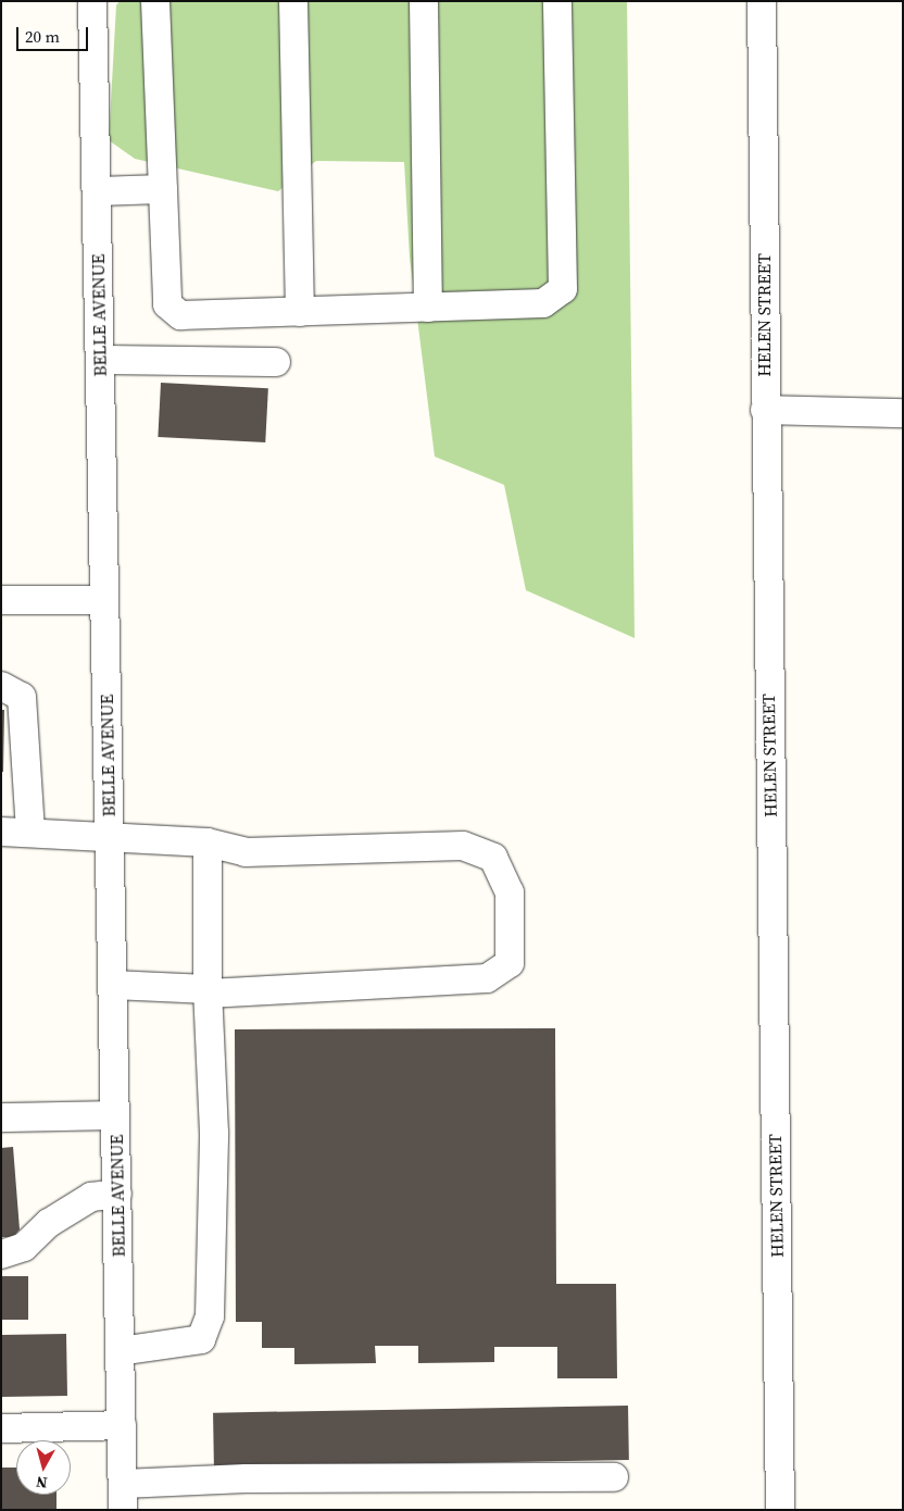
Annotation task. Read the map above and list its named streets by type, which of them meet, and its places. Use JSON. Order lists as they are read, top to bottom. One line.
{"streets":{"street":["BELLE AVENUE","HELEN STREET"]},"scale_bar":"20 m","north":"bottom"}
